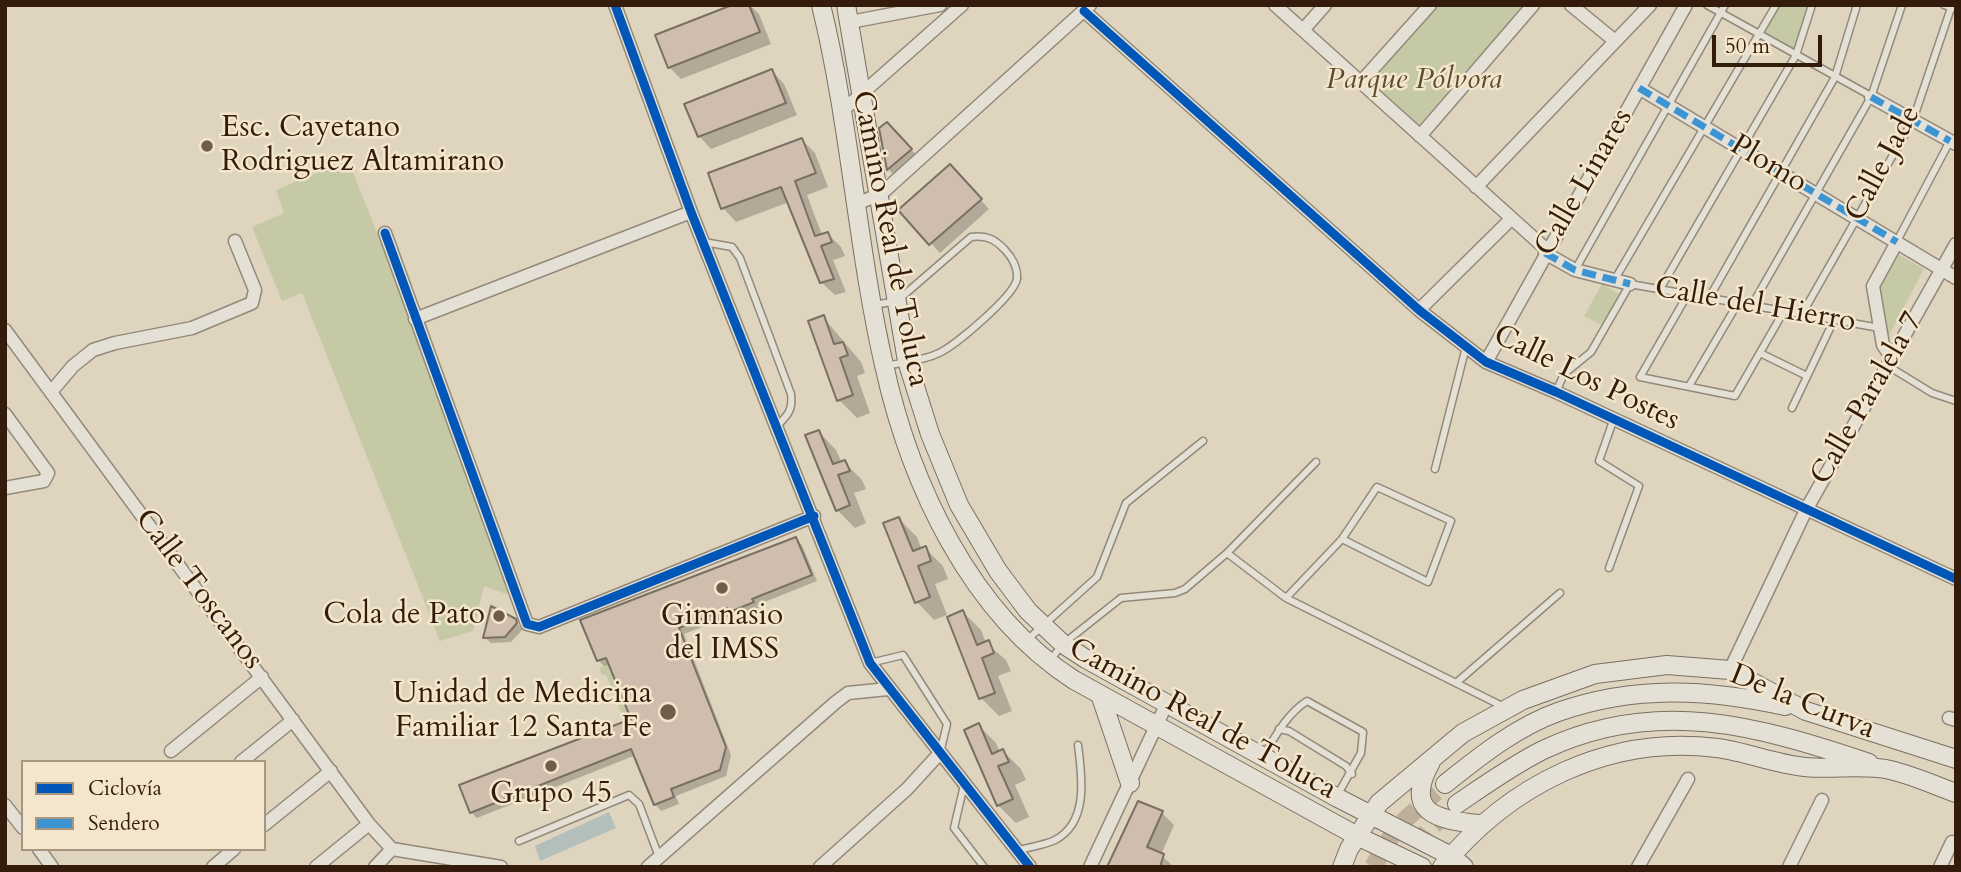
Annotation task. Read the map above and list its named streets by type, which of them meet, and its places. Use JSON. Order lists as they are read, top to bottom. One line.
{"streets":{"main road":["Camino Real de Toluca","De la Curva"],"street":["Plomo","Calle Linares","Calle Los Postes","Calle Paralela 7","Calle Toscanos"],"lane":["Calle Jade","Calle del Hierro"]},"crossings":[["Calle Jade","Plomo"],["Calle Jade","Calle del Hierro"],["Plomo","Calle Linares"],["Plomo","Calle Paralela 7"],["Calle Linares","Calle Los Postes"],["Camino Real de Toluca","De la Curva"],["Calle Los Postes","Calle Paralela 7"],["Calle Paralela 7","De la Curva"]],"parks":["Parque Pólvora"],"places":["Esc. Cayetano Rodriguez Altamirano","Gimnasio del IMSS","Cola de Pato","Unidad de Medicina Familiar 12 Santa Fe","Grupo 45"],"legend":["Ciclovía","Sendero"],"scale_bar":"50 m"}
